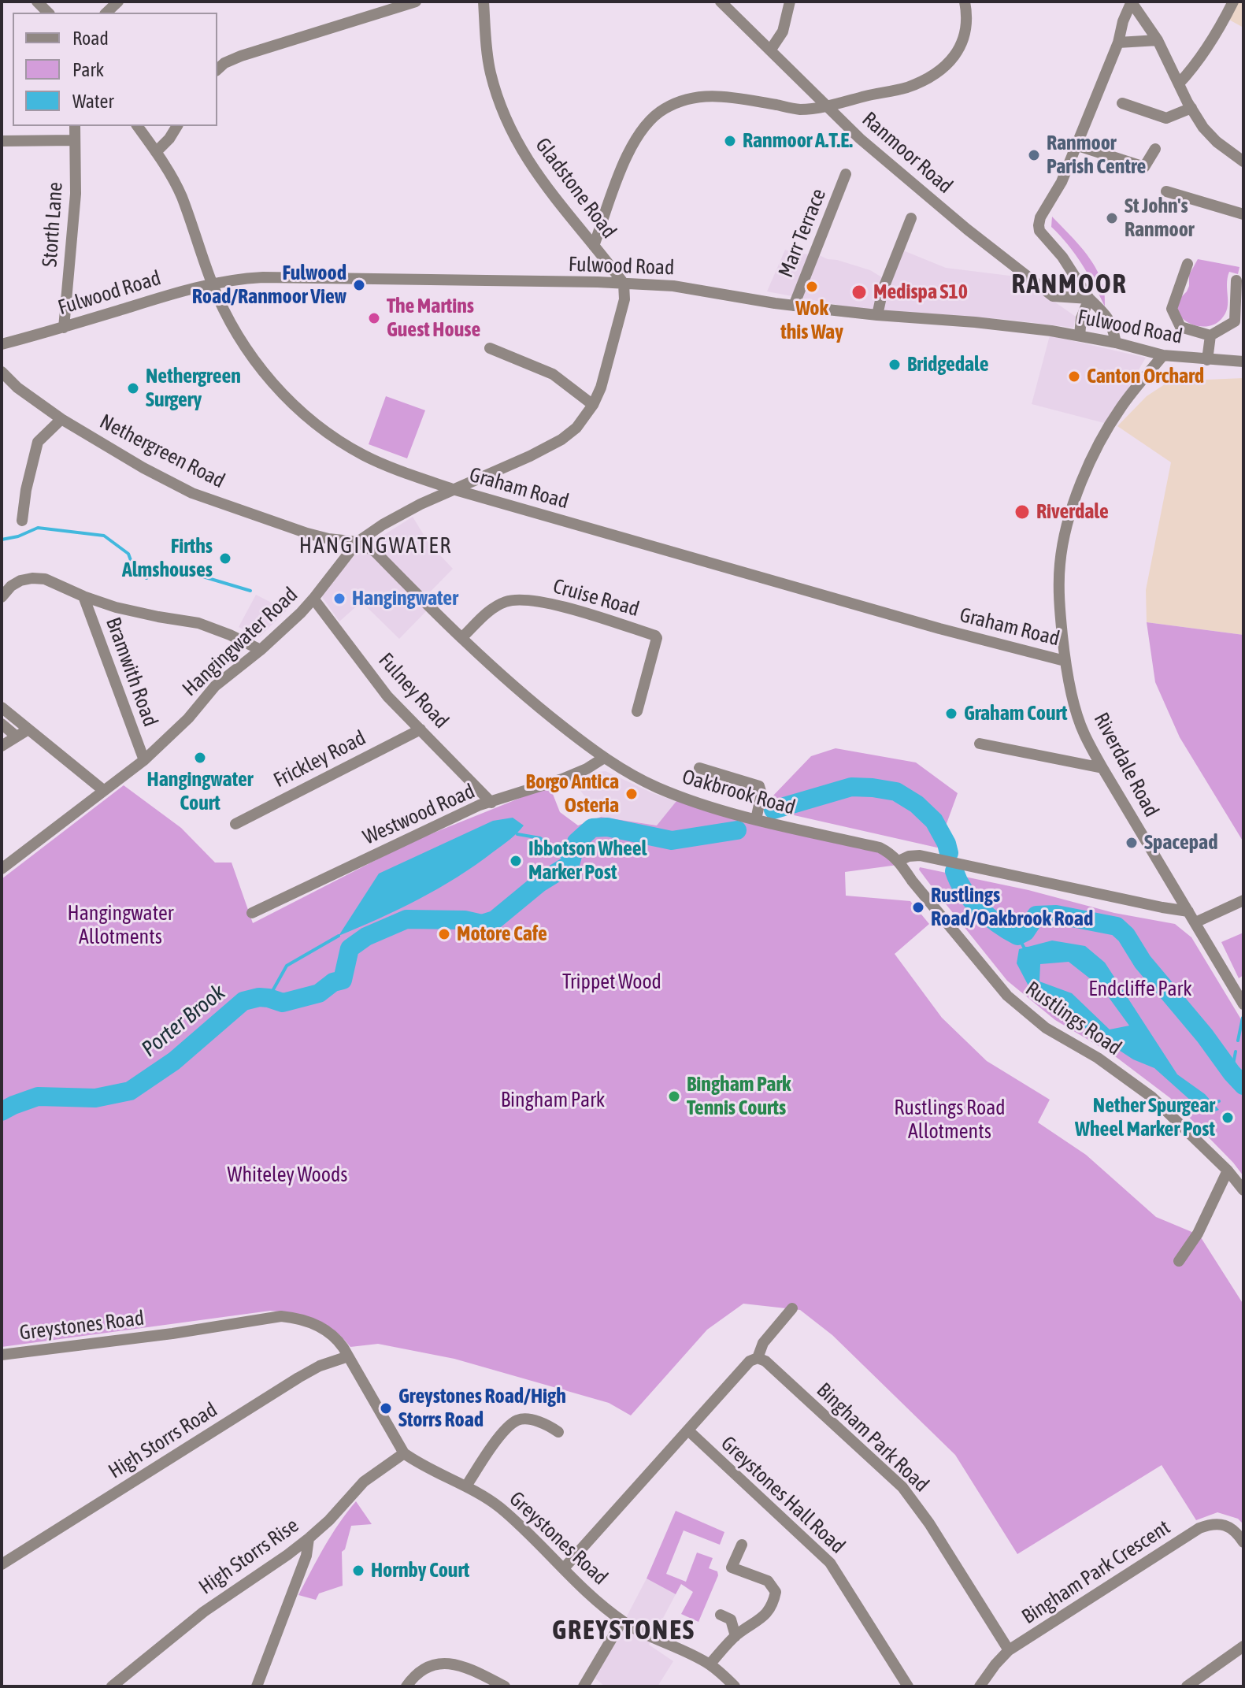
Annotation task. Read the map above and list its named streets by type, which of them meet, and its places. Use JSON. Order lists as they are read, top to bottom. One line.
{"streets":{"street":["Ranmoor Road","Gladstone Road","Storth Lane","Marr Terrace","Fulwood Road","Nethergreen Road","Graham Road","Cruise Road","Hangingwater Road","Bramwith Road","Fulney Road","Frickley Road","Riverdale Road","Oakbrook Road","Westwood Road","Rustlings Road","Greystones Road","Bingham Park Road","High Storrs Road","Greystones Hall Road","High Storrs Rise","Bingham Park Crescent"]},"crossings":[["Gladstone Road","Fulwood Road"],["Gladstone Road","Hangingwater Road"],["Storth Lane","Fulwood Road"],["Marr Terrace","Fulwood Road"],["Fulwood Road","Graham Road"],["Fulwood Road","Hangingwater Road"],["Fulwood Road","Riverdale Road"],["Nethergreen Road","Hangingwater Road"],["Nethergreen Road","Oakbrook Road"],["Graham Road","Hangingwater Road"],["Graham Road","Riverdale Road"],["Cruise Road","Oakbrook Road"],["Hangingwater Road","Bramwith Road"],["Hangingwater Road","Fulney Road"],["Hangingwater Road","Oakbrook Road"],["Fulney Road","Frickley Road"],["Fulney Road","Westwood Road"],["Oakbrook Road","Westwood Road"],["Oakbrook Road","Rustlings Road"],["Greystones Road","High Storrs Road"],["Greystones Road","High Storrs Rise"],["Bingham Park Road","Bingham Park Crescent"]],"districts":["RANMOOR","HANGINGWATER","GREYSTONES"],"water":["Porter Brook"],"parks":["Hangingwater Allotments","Trippet Wood","Endcliffe Park","Bingham Park","Rustlings Road Allotments","Whiteley Woods"],"places":["Ranmoor A.T.E.","Ranmoor Parish Centre","St John's Ranmoor","Fulwood Road/Ranmoor View","Wok this Way","Medispa S10","The Martins Guest House","Bridgedale","Canton Orchard","Nethergreen Surgery","Riverdale","Firths Almshouses","Hangingwater","Graham Court","Hangingwater Court","Borgo Antica Osteria","Spacepad","Ibbotson Wheel Marker Post","Rustlings Road/Oakbrook Road","Motore Cafe","Bingham Park Tennis Courts","Nether Spurgear Wheel Marker Post","Greystones Road/High Storrs Road","Hornby Court"],"legend":["Road","Park","Water"]}
